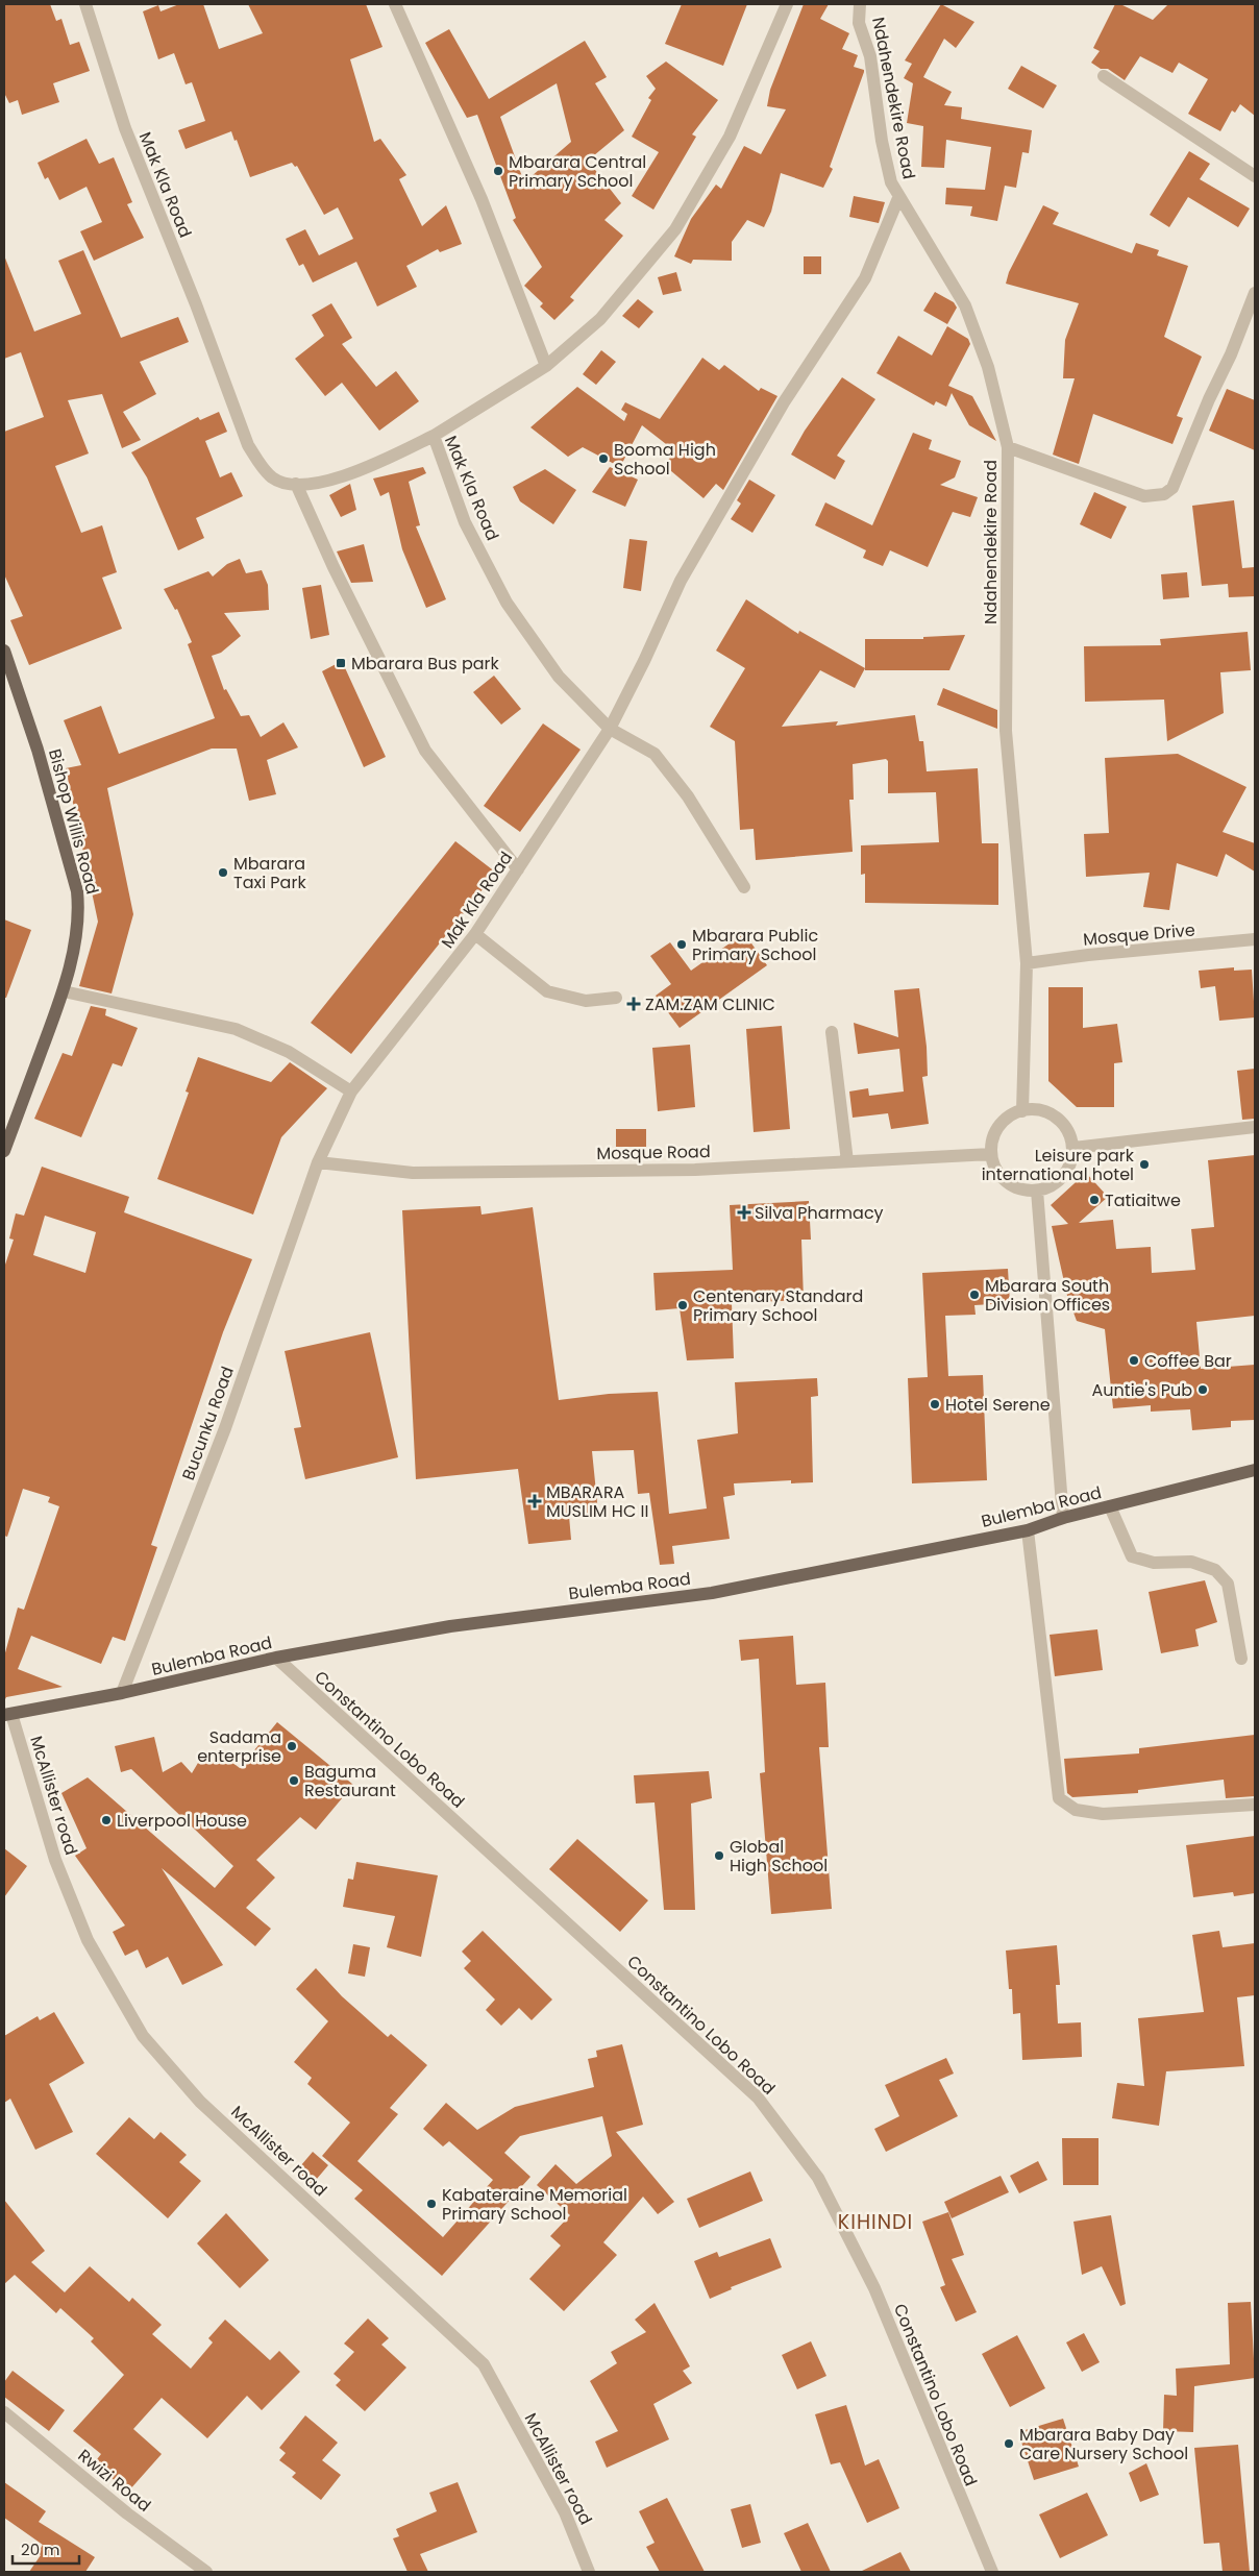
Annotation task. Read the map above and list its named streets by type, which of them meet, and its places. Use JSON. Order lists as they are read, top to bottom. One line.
{"streets":{"main road":["Bishop Willis Road","Bulemba Road"],"street":["Ndahendekire Road","Mak Kla Road","Mosque Drive","Mosque Road","Bucunku Road","Constantino Lobo Road","McAllister road","Rwizi Road"]},"crossings":[["Ndahendekire Road","Mosque Drive"],["Ndahendekire Road","Mosque Road"],["Mak Kla Road","Mosque Road"],["Mak Kla Road","Bucunku Road"],["Mosque Road","Bucunku Road"],["Bucunku Road","Bulemba Road"],["Bulemba Road","Constantino Lobo Road"],["Bulemba Road","McAllister road"]],"districts":["KIHINDI"],"places":{"other":["Mbarara Central Primary School","Booma High School","Mbarara Taxi Park","Mbarara Public Primary School","Leisure park international hotel","Tatiaitwe","Mbarara South Division Offices","Centenary Standard Primary School","Coffee Bar","Auntie's Pub","Hotel Serene","Sadama enterprise","Baguma Restaurant","Liverpool House","Global High School","Kabateraine Memorial Primary School","Mbarara Baby Day Care Nursery School"],"transit":["Mbarara Bus park"],"health":["ZAM.ZAM CLINIC","Silva Pharmacy","MBARARA MUSLIM HC II"]},"scale_bar":"20 m"}
